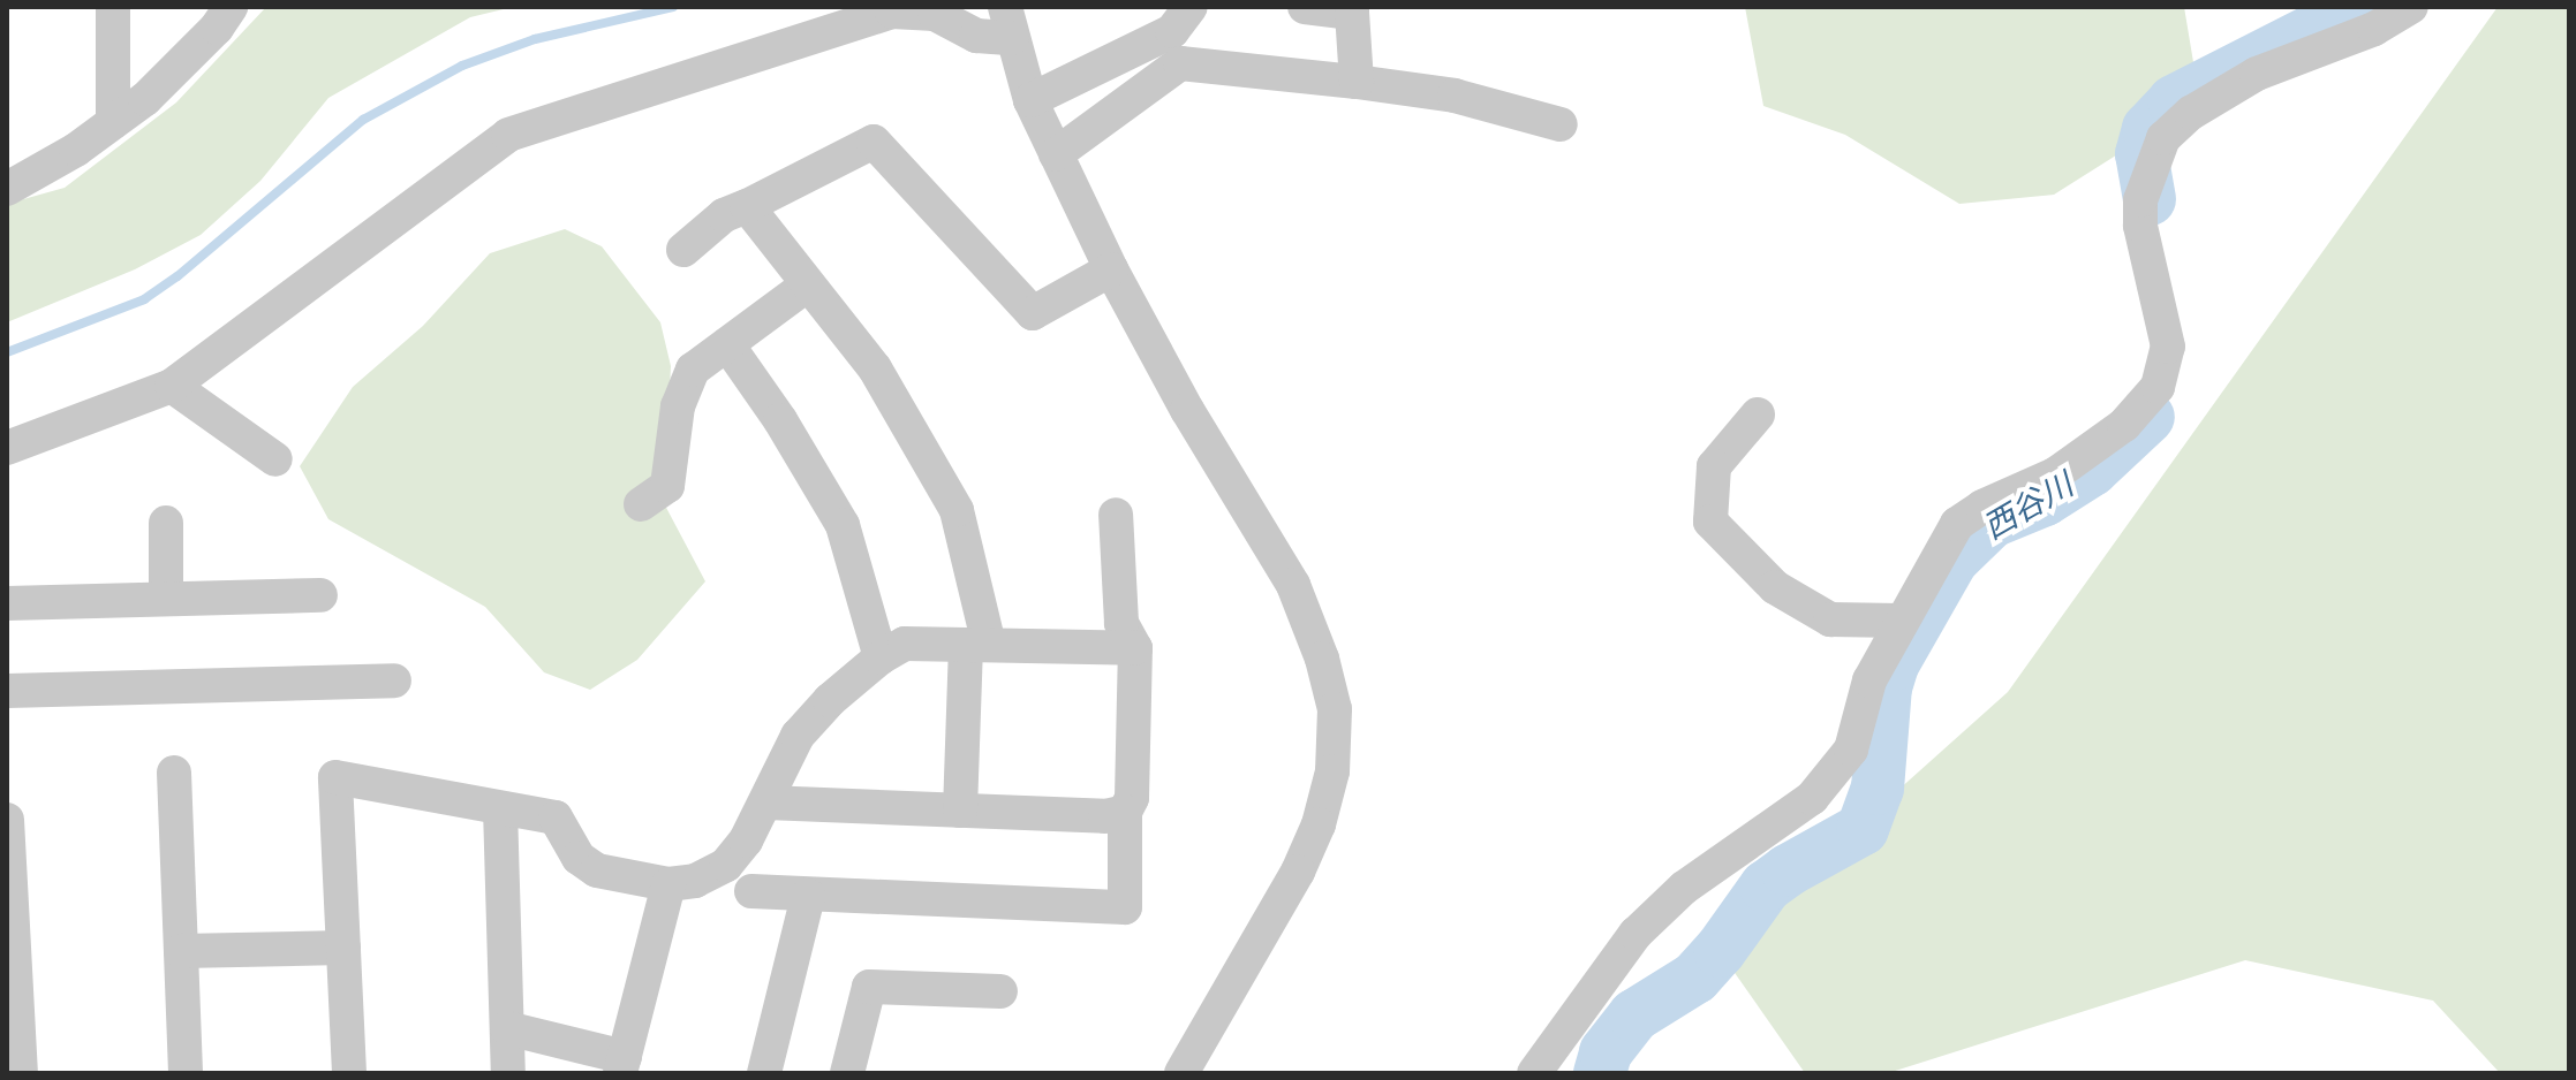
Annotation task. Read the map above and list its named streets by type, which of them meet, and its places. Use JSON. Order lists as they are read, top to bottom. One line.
{"water":["西谷川"]}
